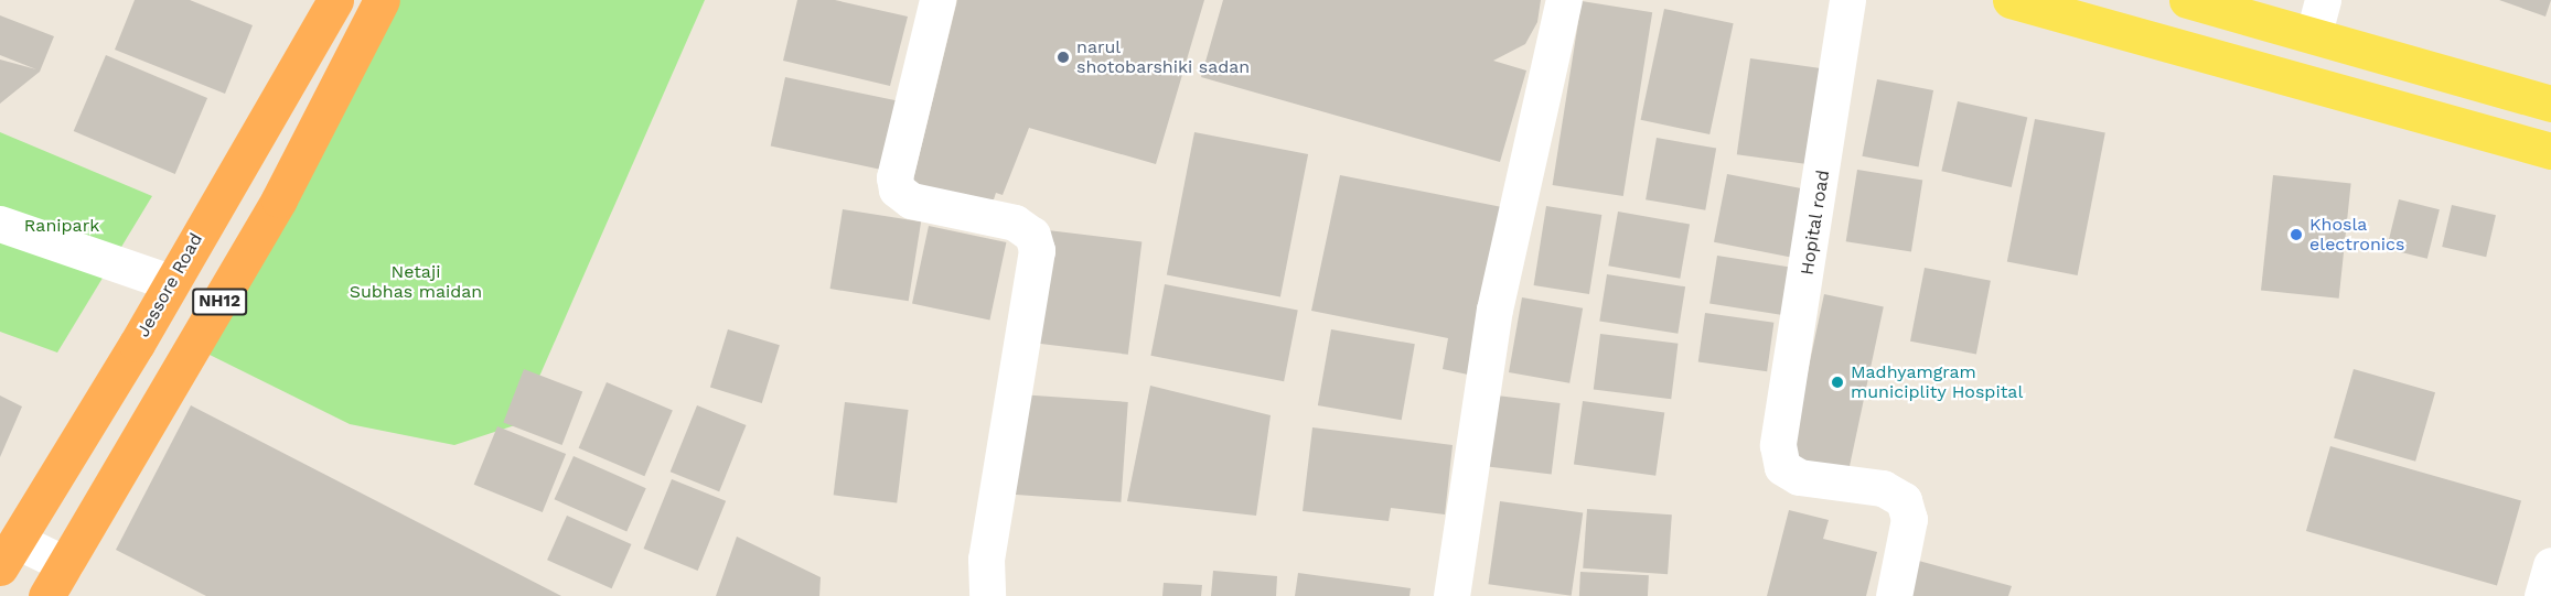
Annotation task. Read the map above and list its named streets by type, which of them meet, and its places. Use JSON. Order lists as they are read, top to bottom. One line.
{"streets":{"highway":["Jessore Road","NH12"],"street":["Hopital road"]},"parks":["Ranipark","Netaji Subhas maidan"],"places":["narul shotobarshiki sadan","Khosla electronics","Madhyamgram municiplity Hospital"]}
